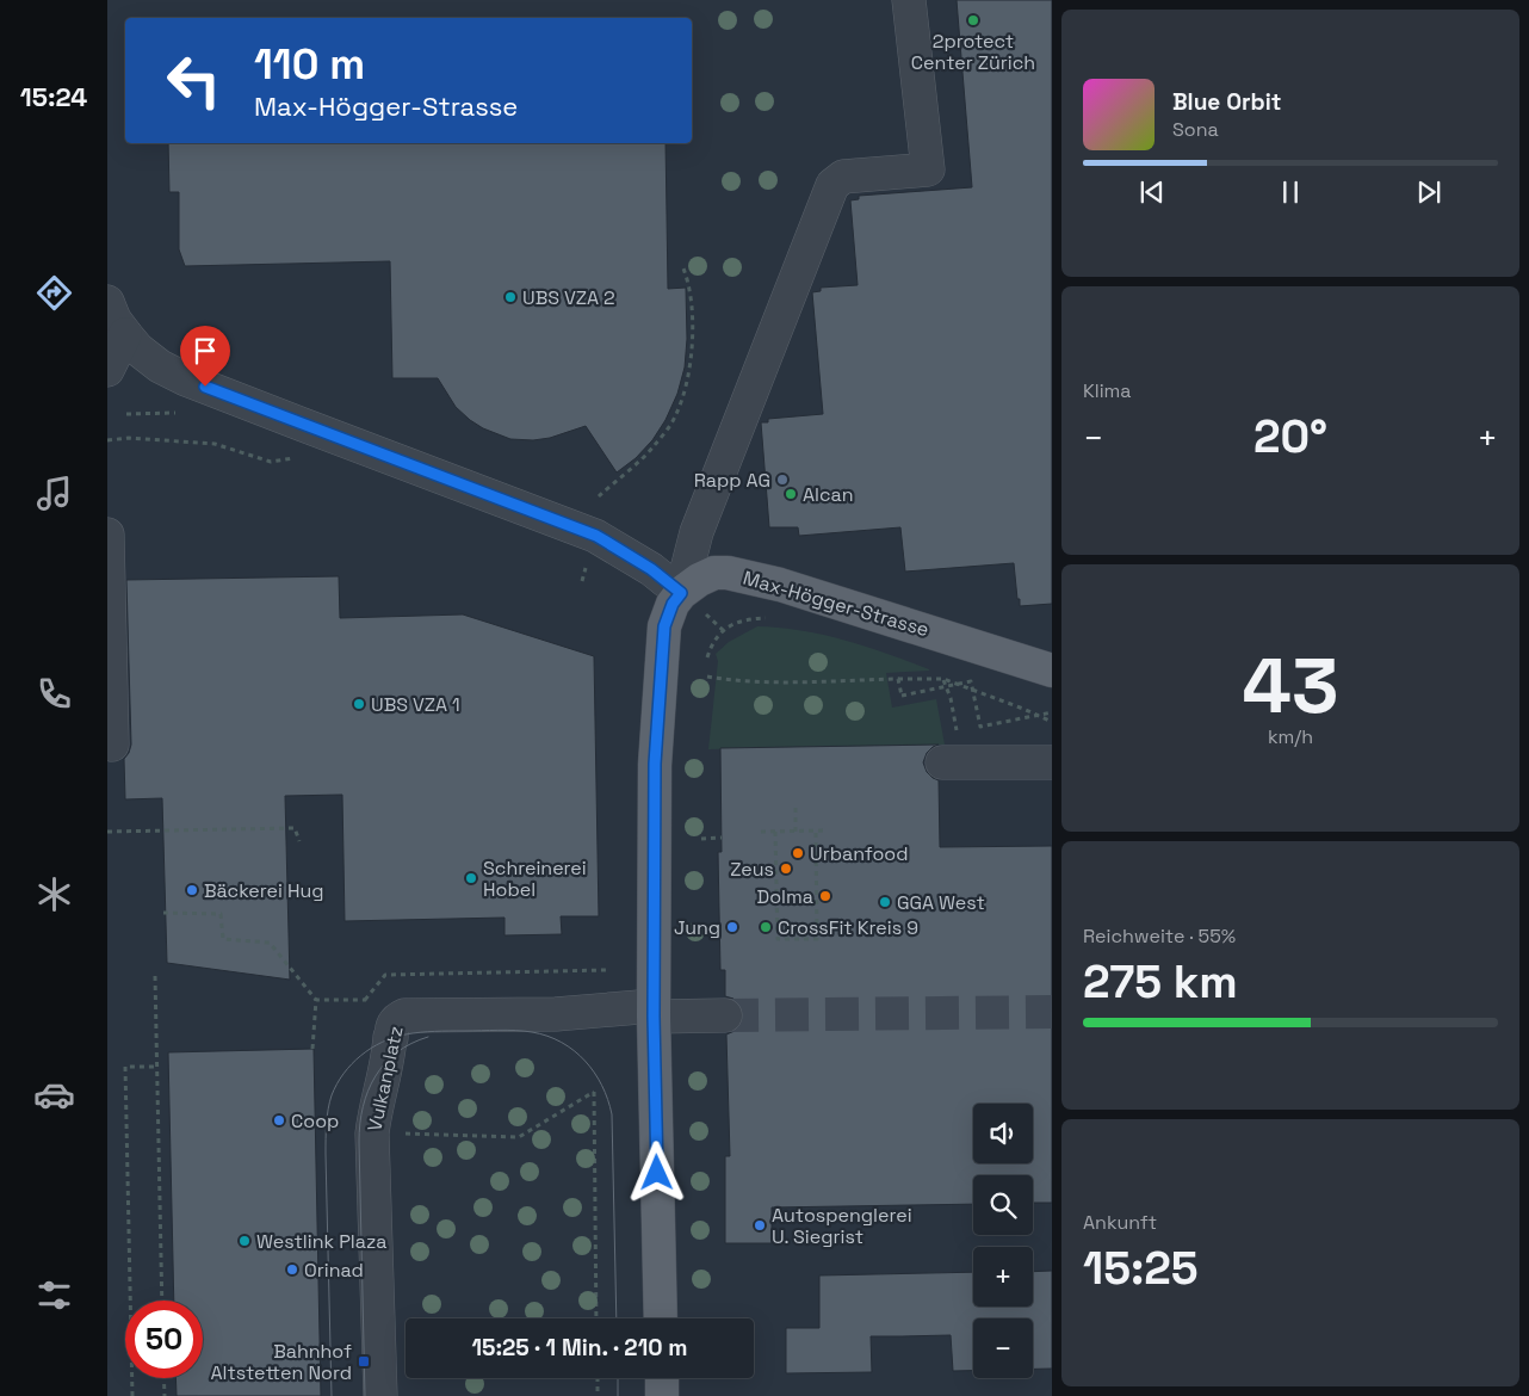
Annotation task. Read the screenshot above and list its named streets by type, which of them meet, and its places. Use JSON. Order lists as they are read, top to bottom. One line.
{"streets":{"main road":["Max-Högger-Strasse"],"street":["Vulkanplatz"]},"places":{"other":["2protect Center Zürich","UBS VZA 2","Rapp AG","Alcan","UBS VZA 1","Urbanfood","Zeus","Schreinerei Hobel","Bäckerei Hug","Dolma","GGA West","Jung","CrossFit Kreis 9","Coop","Autospenglerei U. Siegrist","Westlink Plaza","Orinad"],"transit":["Bahnhof Altstetten Nord"]},"page":{"tabs":"15:24","turn":["110 m","Max-Högger-Strasse"],"song":["Blue Orbit","Sona"],"tile":["Klima",["43","km/h"],["Reichweite · 55%","275 km"],["Ankunft","15:25"]],"heat":["−","20°","+"],"map_buttons":["+","−"],"limit":"50","trip":"15:25 · 1 Min. · 210 m"}}
